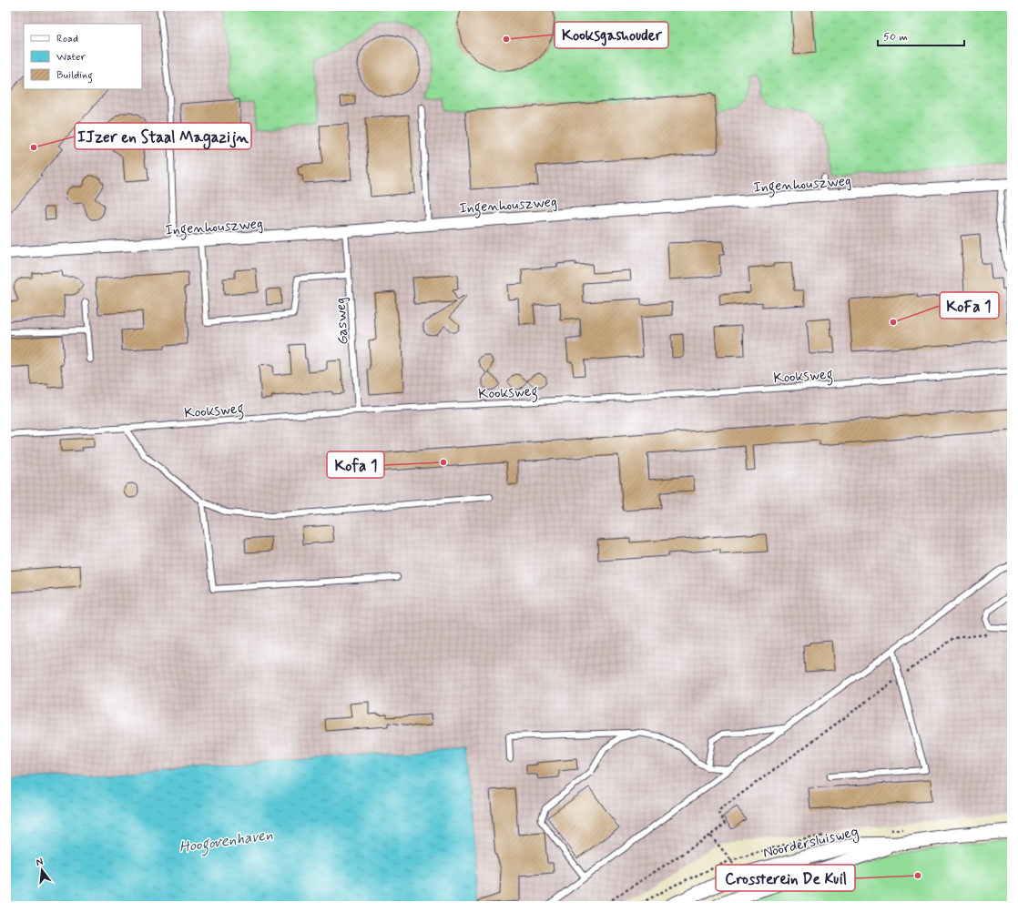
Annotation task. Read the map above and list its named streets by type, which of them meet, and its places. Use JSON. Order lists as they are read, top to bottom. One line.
{"streets":{"street":["Ingenhouszweg","Noordersluisweg"],"lane":["Gasweg","Kooksweg"]},"crossings":[["Ingenhouszweg","Gasweg"],["Gasweg","Kooksweg"]],"water":["Hoogovenhaven"],"places":["Kooksgashouder","IJzer en Staal Magazijn","KoFa 1","Kofa 1","Crossterein De Kuil"],"legend":["Road","Water","Building"],"scale_bar":"50 m","north":"top"}
